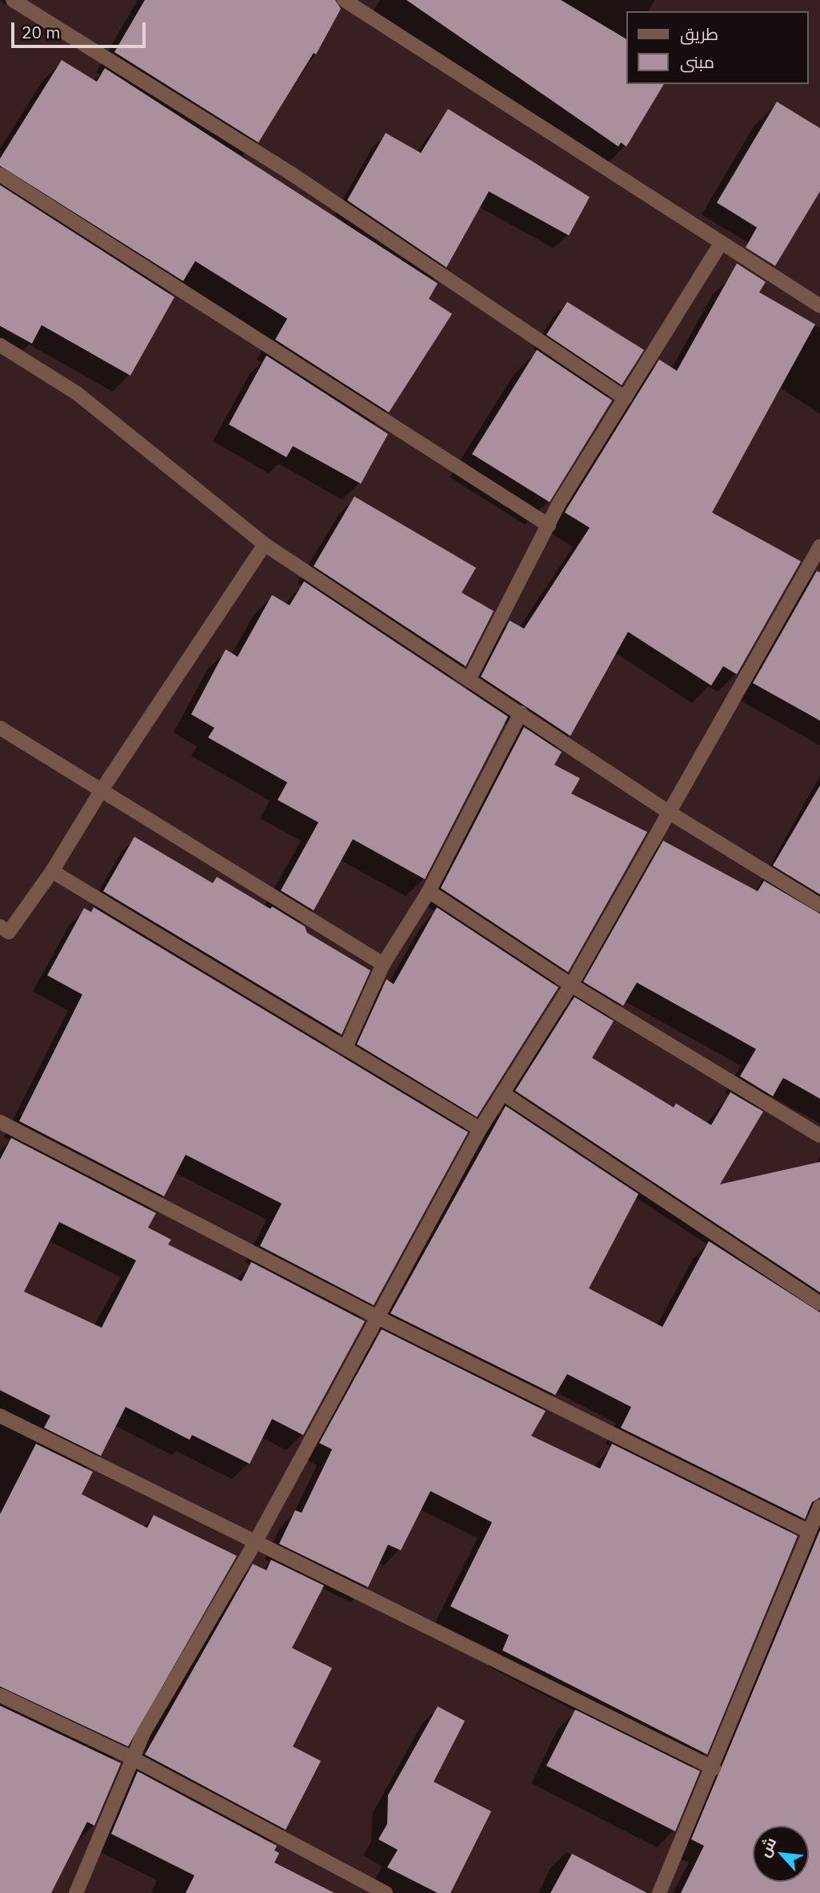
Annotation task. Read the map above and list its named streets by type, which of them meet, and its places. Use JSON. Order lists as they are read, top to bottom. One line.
{"legend":["طريق","مبنى"],"scale_bar":"20 m","north":"top left"}
